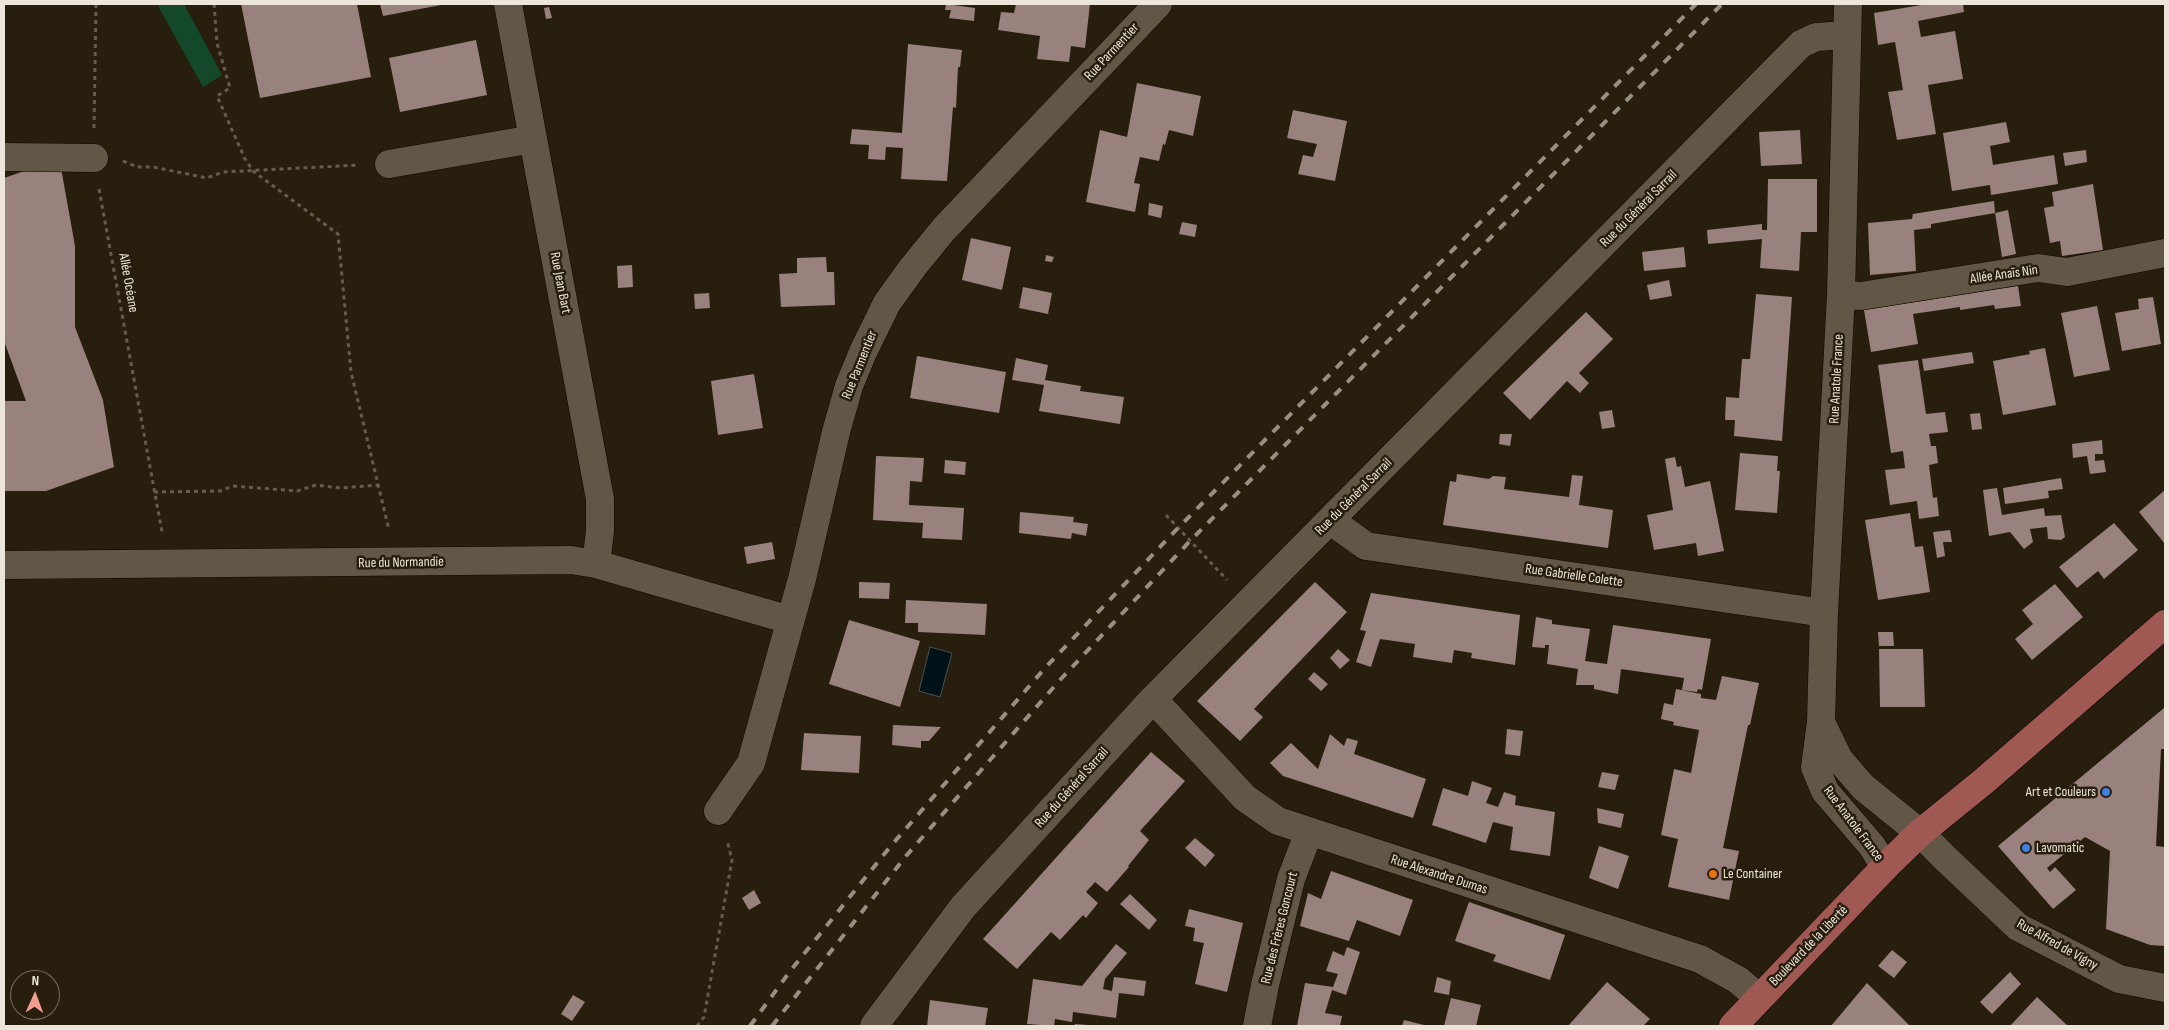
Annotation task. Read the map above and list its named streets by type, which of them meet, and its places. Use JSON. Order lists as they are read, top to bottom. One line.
{"streets":{"main road":["Boulevard de la Liberté"],"street":["Rue Parmentier","Rue du Général Sarrail","Allée Anaïs Nin","Rue Jean Bart","Rue Anatole France","Rue du Normandie","Rue Gabrielle Colette","Rue Alexandre Dumas","Rue des Frères Goncourt","Rue Alfred de Vigny"],"path":["Allée Océane"]},"crossings":[["Rue Parmentier","Rue du Normandie"],["Rue du Général Sarrail","Rue Anatole France"],["Rue du Général Sarrail","Rue Gabrielle Colette"],["Rue du Général Sarrail","Rue Alexandre Dumas"],["Allée Anaïs Nin","Rue Anatole France"],["Allée Océane","Rue du Normandie"],["Rue Jean Bart","Rue du Normandie"],["Rue Anatole France","Rue Gabrielle Colette"],["Rue Anatole France","Rue Alfred de Vigny"],["Rue Anatole France","Boulevard de la Liberté"],["Rue Alexandre Dumas","Rue des Frères Goncourt"],["Rue Alexandre Dumas","Boulevard de la Liberté"],["Rue Alfred de Vigny","Boulevard de la Liberté"]],"places":["Art et Couleurs","Lavomatic","Le Container"],"north":"top"}
